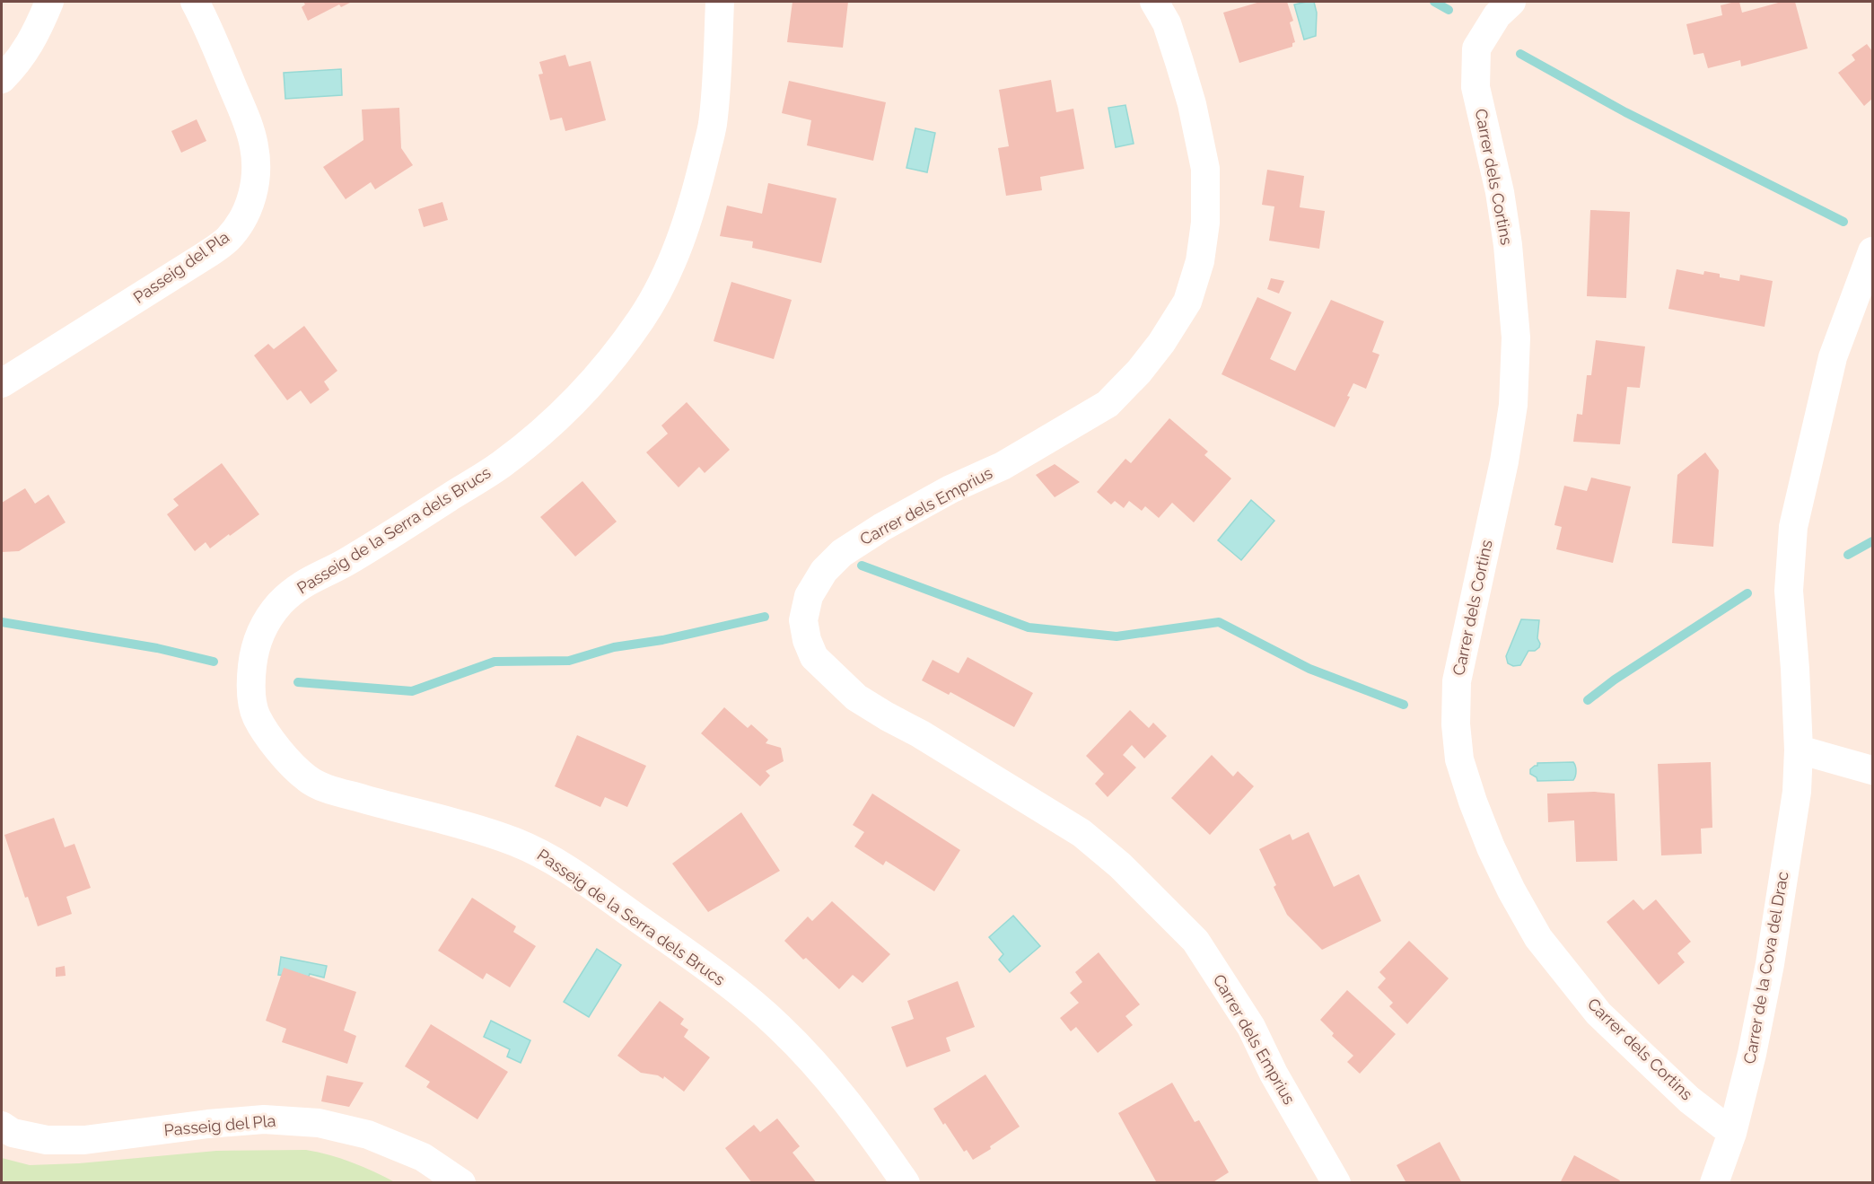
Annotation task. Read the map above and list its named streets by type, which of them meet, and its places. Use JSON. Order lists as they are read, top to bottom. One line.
{"streets":{"street":["Carrer dels Cortins","Passeig del Pla","Carrer dels Emprius","Passeig de la Serra dels Brucs","Carrer de la Cova del Drac"]},"crossings":[["Carrer dels Cortins","Carrer de la Cova del Drac"]]}
